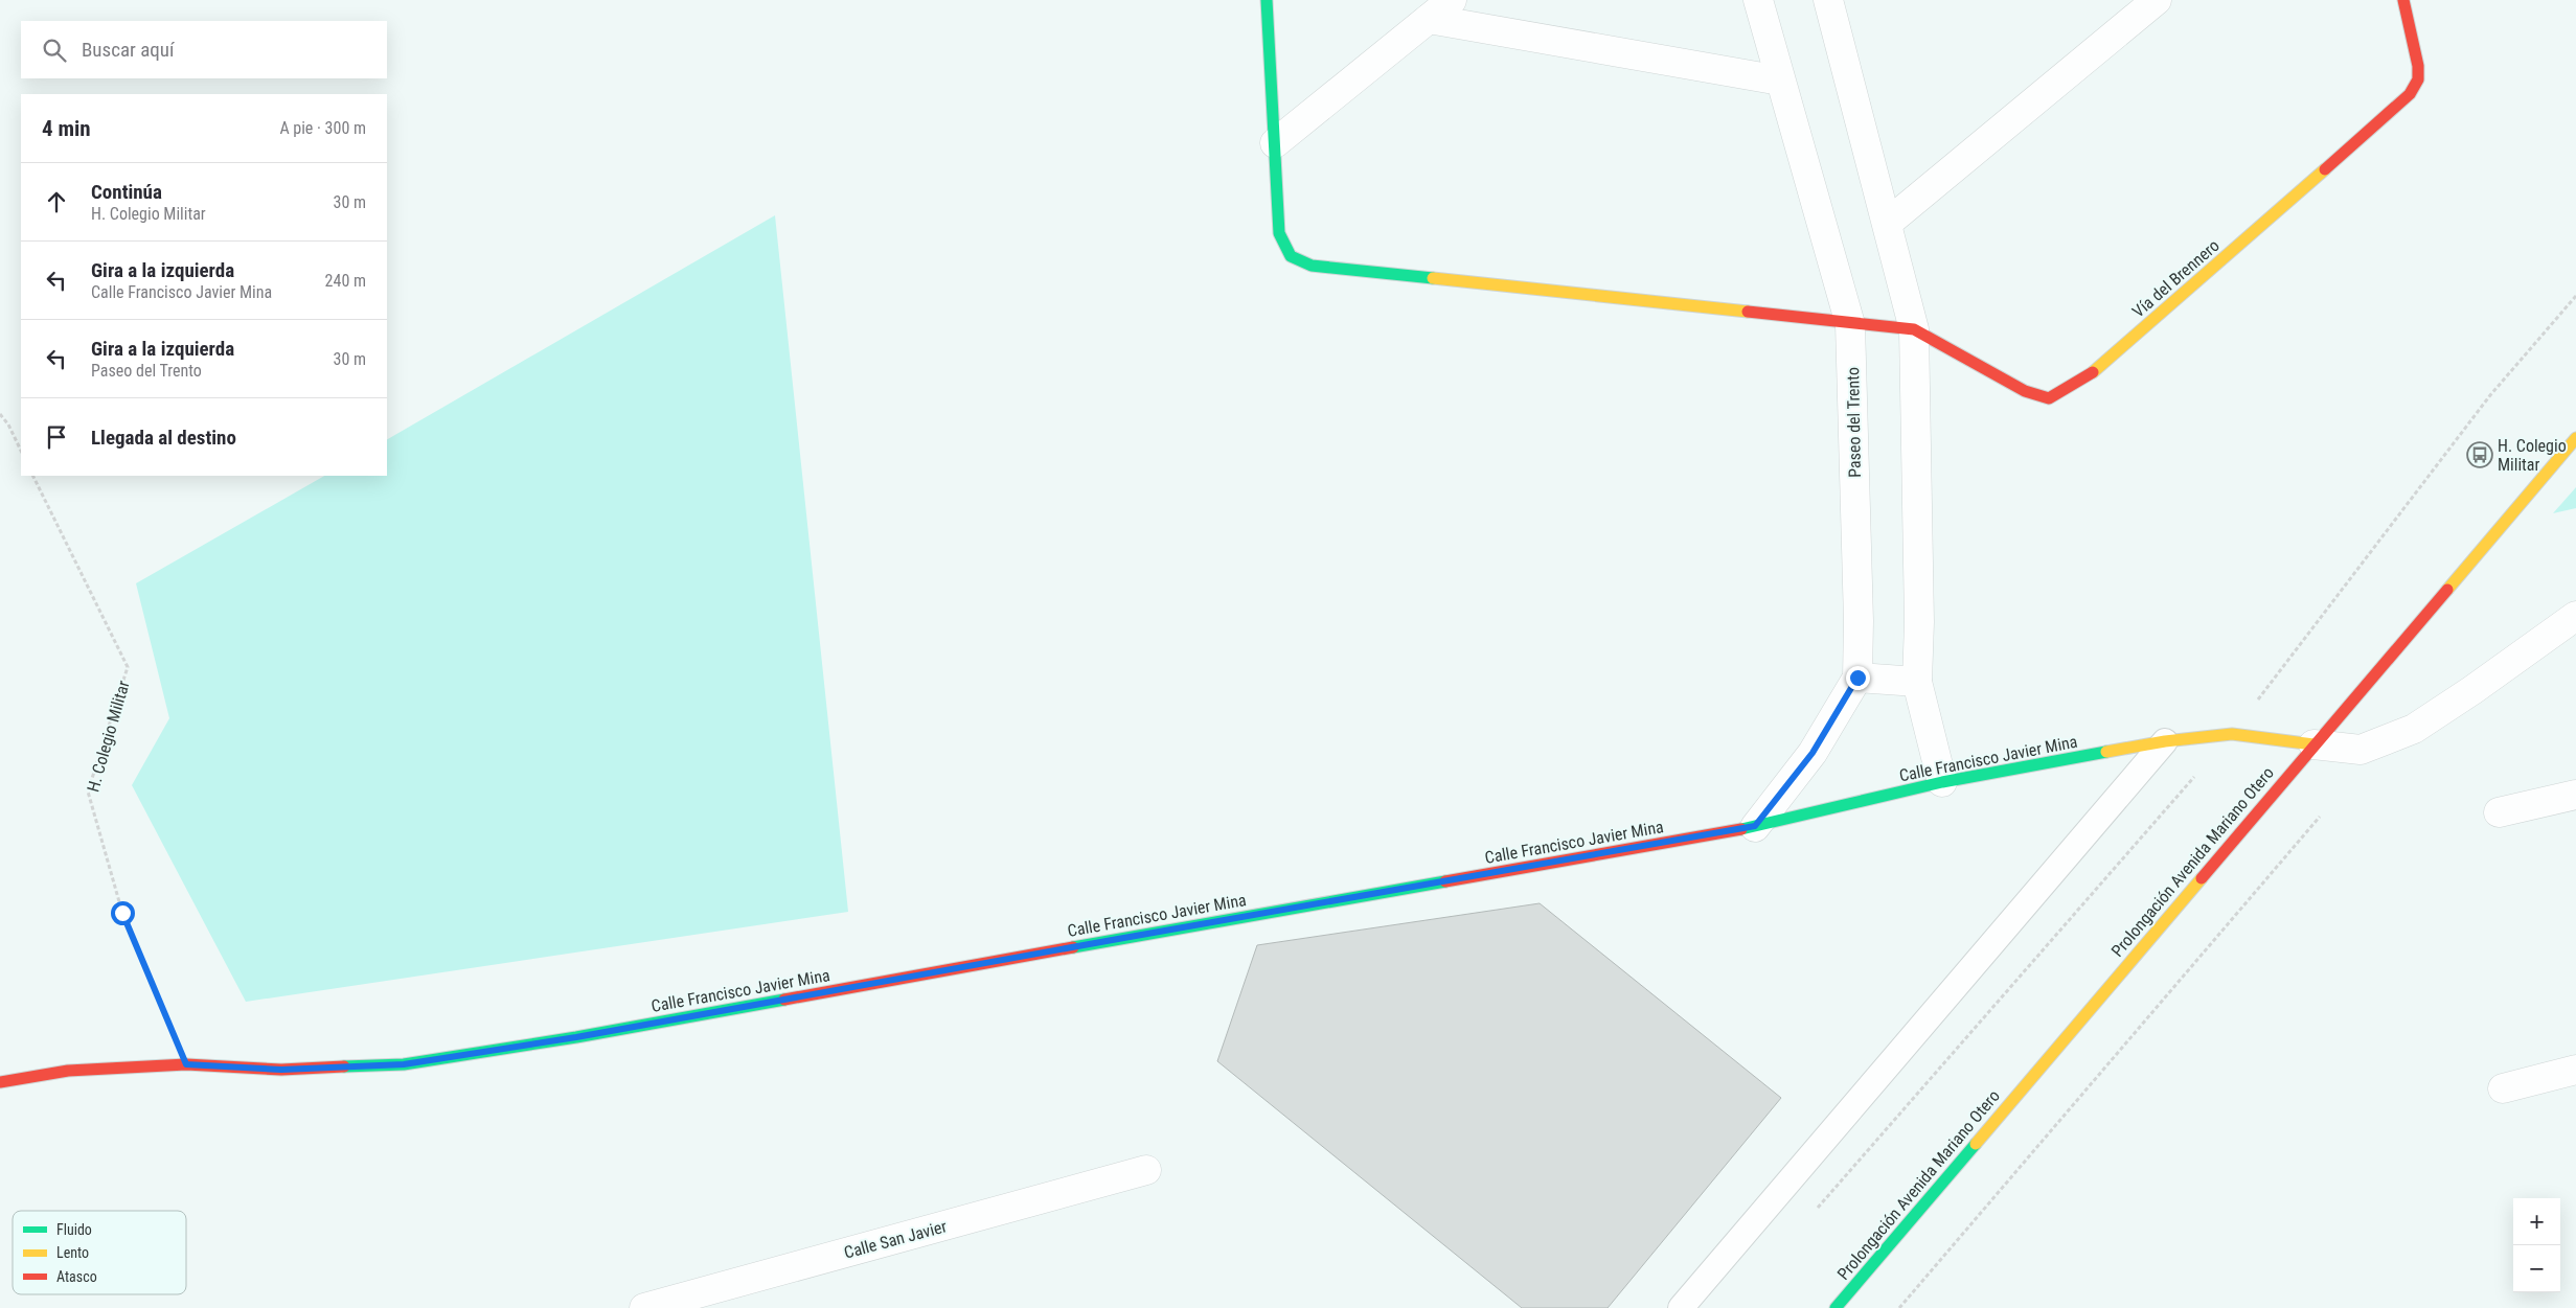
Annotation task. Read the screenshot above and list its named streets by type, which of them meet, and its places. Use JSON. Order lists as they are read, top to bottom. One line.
{"streets":{"street":["Vía del Brennero","Paseo del Trento","Calle Francisco Javier Mina","Prolongación Avenida Mariano Otero","Calle San Javier"],"path":["H. Colegio Militar"]},"crossings":[["Paseo del Trento","Calle Francisco Javier Mina"],["H. Colegio Militar","Calle Francisco Javier Mina"],["Calle Francisco Javier Mina","Prolongación Avenida Mariano Otero"]],"places":{"bus stop":["H. Colegio Militar"]},"legend":["Fluido","Lento","Atasco"],"page":{"search":"Buscar aquí","heading":["4 min","A pie · 300 m"],"list":[["Continúa","H. Colegio Militar","30 m"],["Gira a la izquierda","Calle Francisco Javier Mina","240 m"],["Gira a la izquierda","Paseo del Trento","30 m"],"Llegada al destino"],"map_buttons":["+","−"]}}
